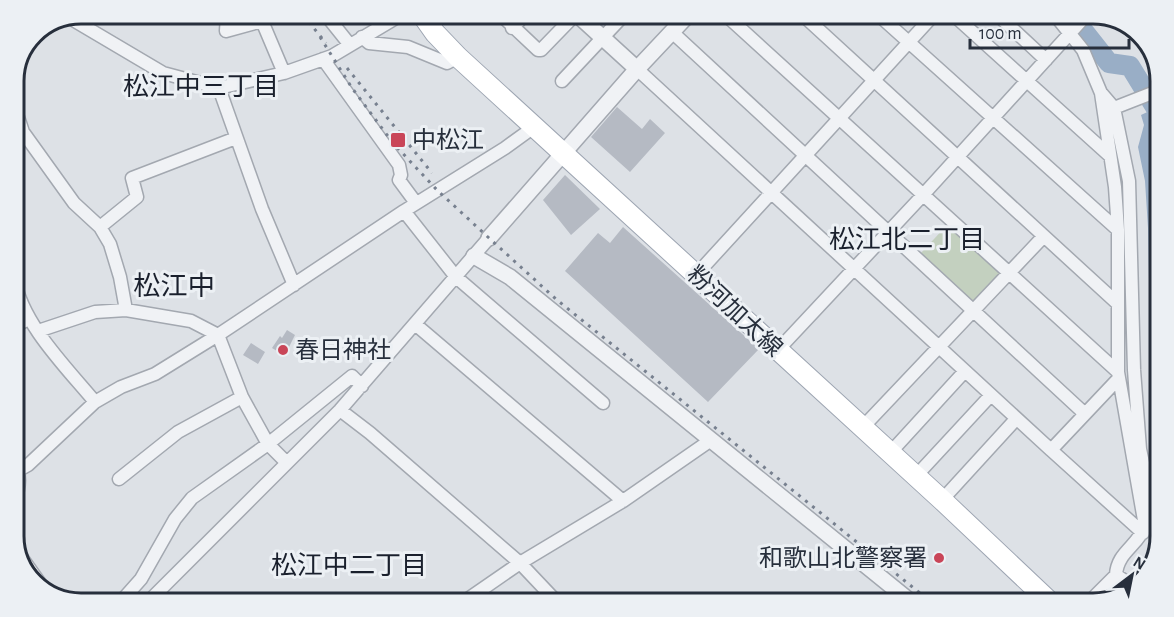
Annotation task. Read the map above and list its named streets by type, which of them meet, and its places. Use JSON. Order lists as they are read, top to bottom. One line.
{"streets":{"main road":["粉河加太線"]},"districts":["松江中三丁目","松江北二丁目","松江中","松江中二丁目"],"places":{"transit":["中松江"],"other":["春日神社","和歌山北警察署"]},"scale_bar":"100 m","north":"top right"}
